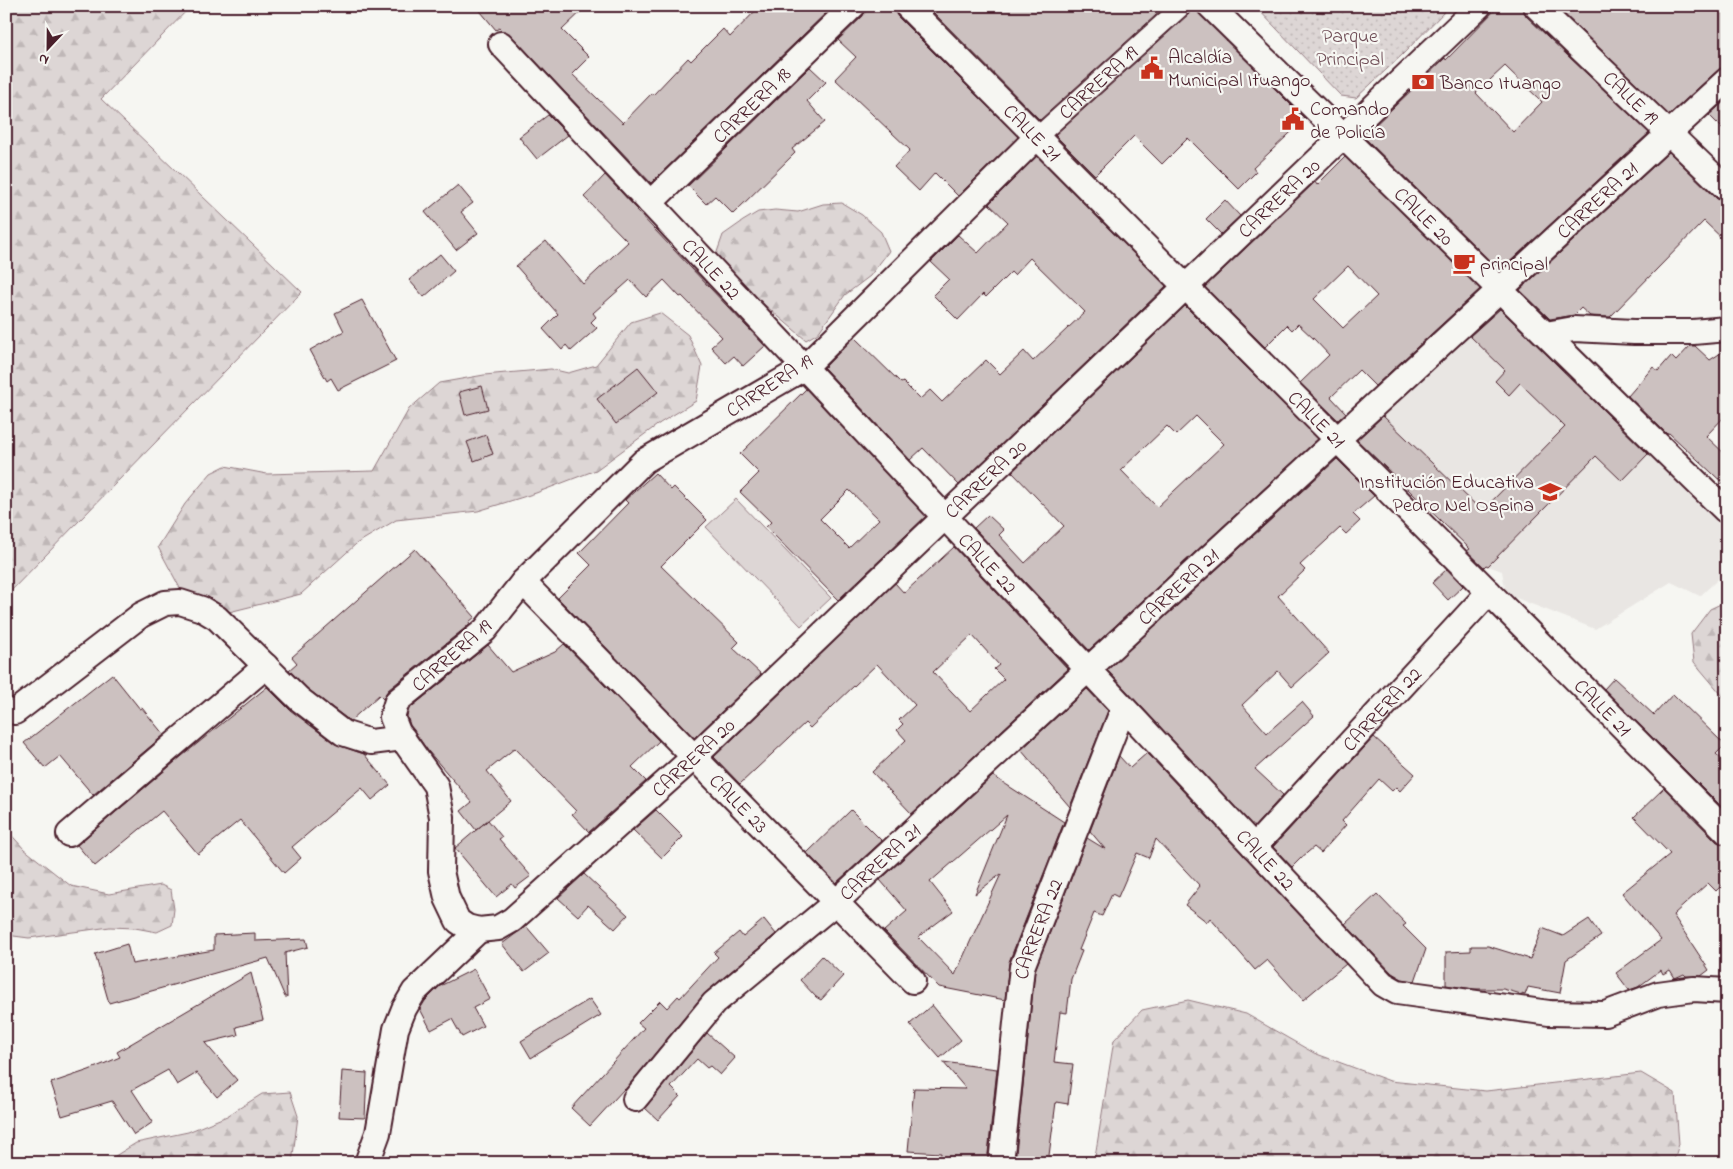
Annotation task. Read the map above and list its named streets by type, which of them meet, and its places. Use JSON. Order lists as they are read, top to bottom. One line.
{"streets":{"street":["CARRERA 19","CALLE 19","CARRERA 18","CALLE 21","CARRERA 20","CARRERA 21","CALLE 20","CALLE 22","CARRERA 22","CALLE 23"]},"crossings":[["CARRERA 19","CALLE 21"],["CARRERA 19","CARRERA 20"],["CARRERA 19","CALLE 22"],["CARRERA 19","CALLE 23"],["CALLE 19","CARRERA 21"],["CARRERA 18","CALLE 22"],["CALLE 21","CARRERA 20"],["CALLE 21","CARRERA 21"],["CALLE 21","CARRERA 22"],["CARRERA 20","CALLE 20"],["CARRERA 20","CALLE 22"],["CARRERA 20","CALLE 23"],["CARRERA 21","CALLE 20"],["CARRERA 21","CALLE 22"],["CARRERA 21","CALLE 23"],["CALLE 22","CARRERA 22"]],"parks":["Parque Principal"],"places":{"public building":["Alcaldía Municipal Ituango","Comando de Policía"],"bank":["Banco Ituango"],"cafe":["principal"],"school or university":["Institución Educativa Pedro Nel Ospina"]},"north":"bottom"}
